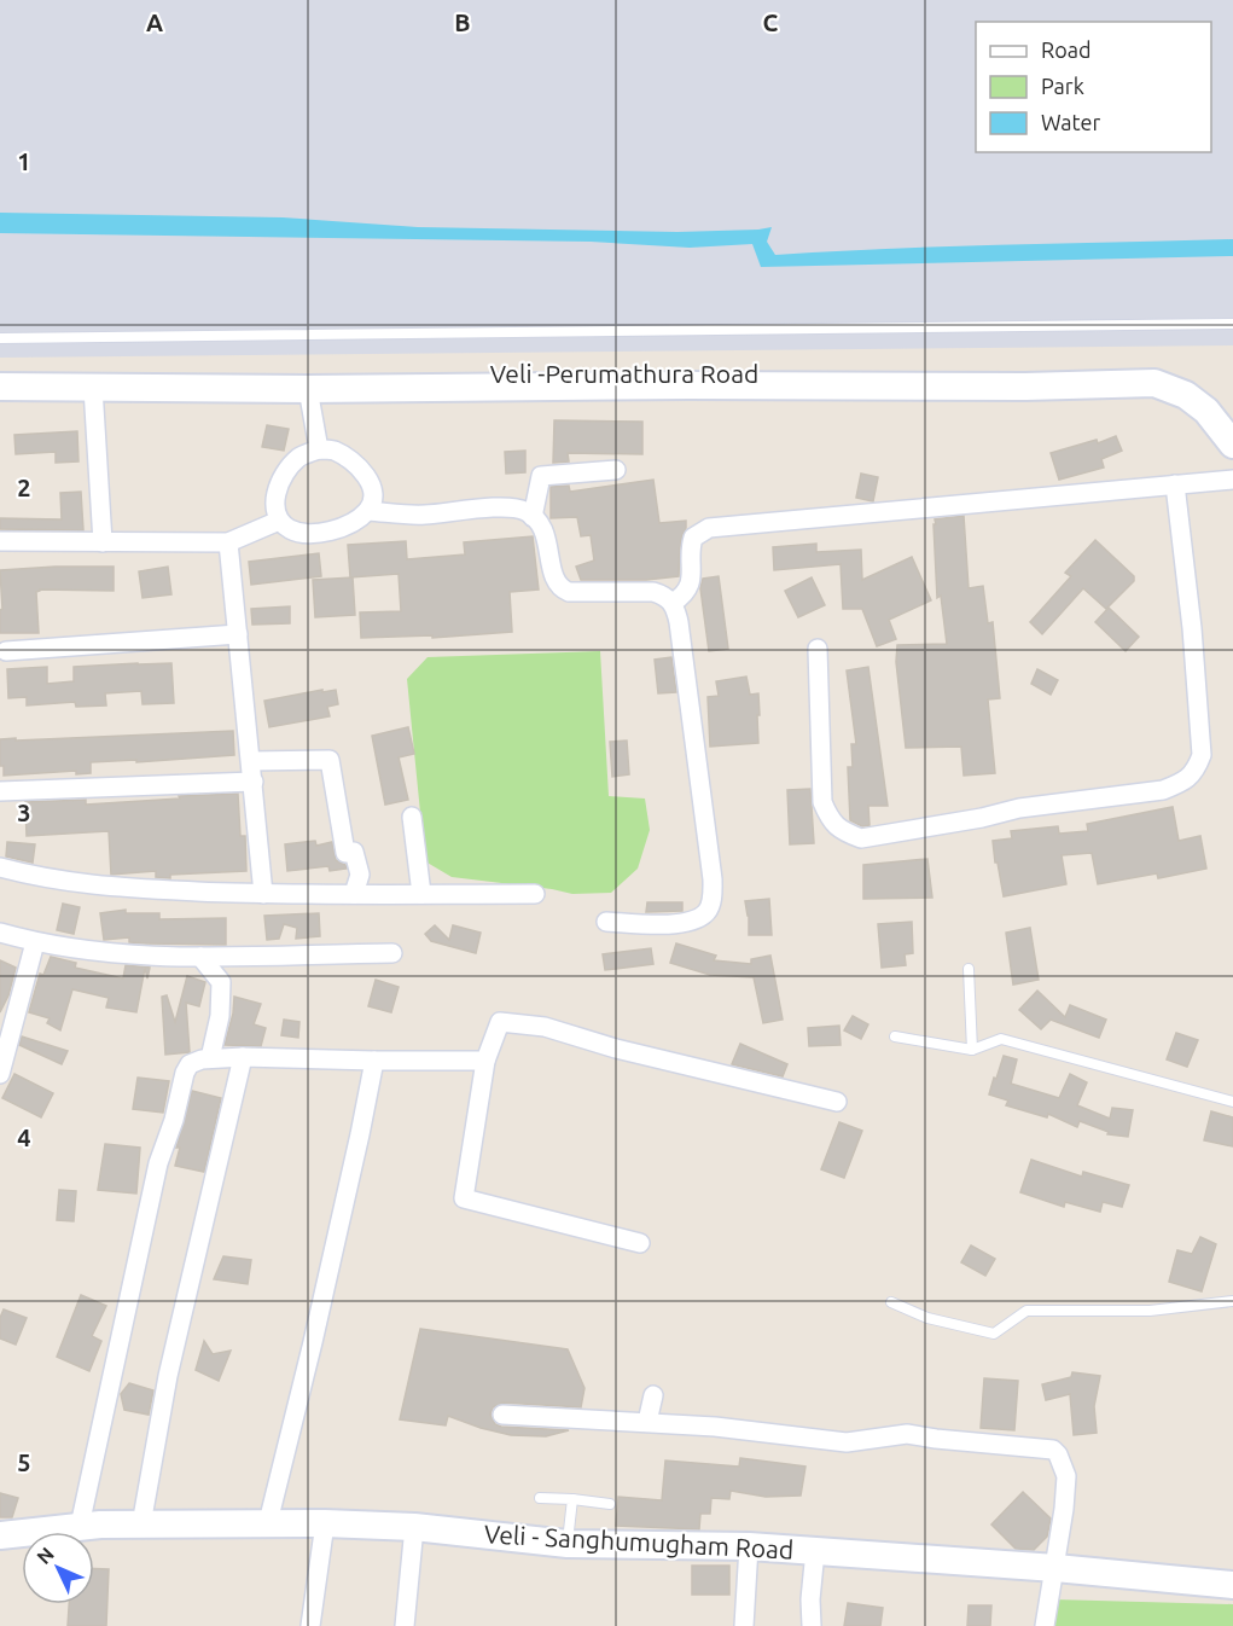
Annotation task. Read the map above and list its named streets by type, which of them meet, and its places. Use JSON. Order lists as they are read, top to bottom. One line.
{"streets":{"main road":["Veli -Perumathura Road","Veli - Sanghumugham Road"]},"legend":["Road","Park","Water"],"north":"top left","grid":{"columns":["A","B","C"],"rows":["1","2","3","4","5"]}}
